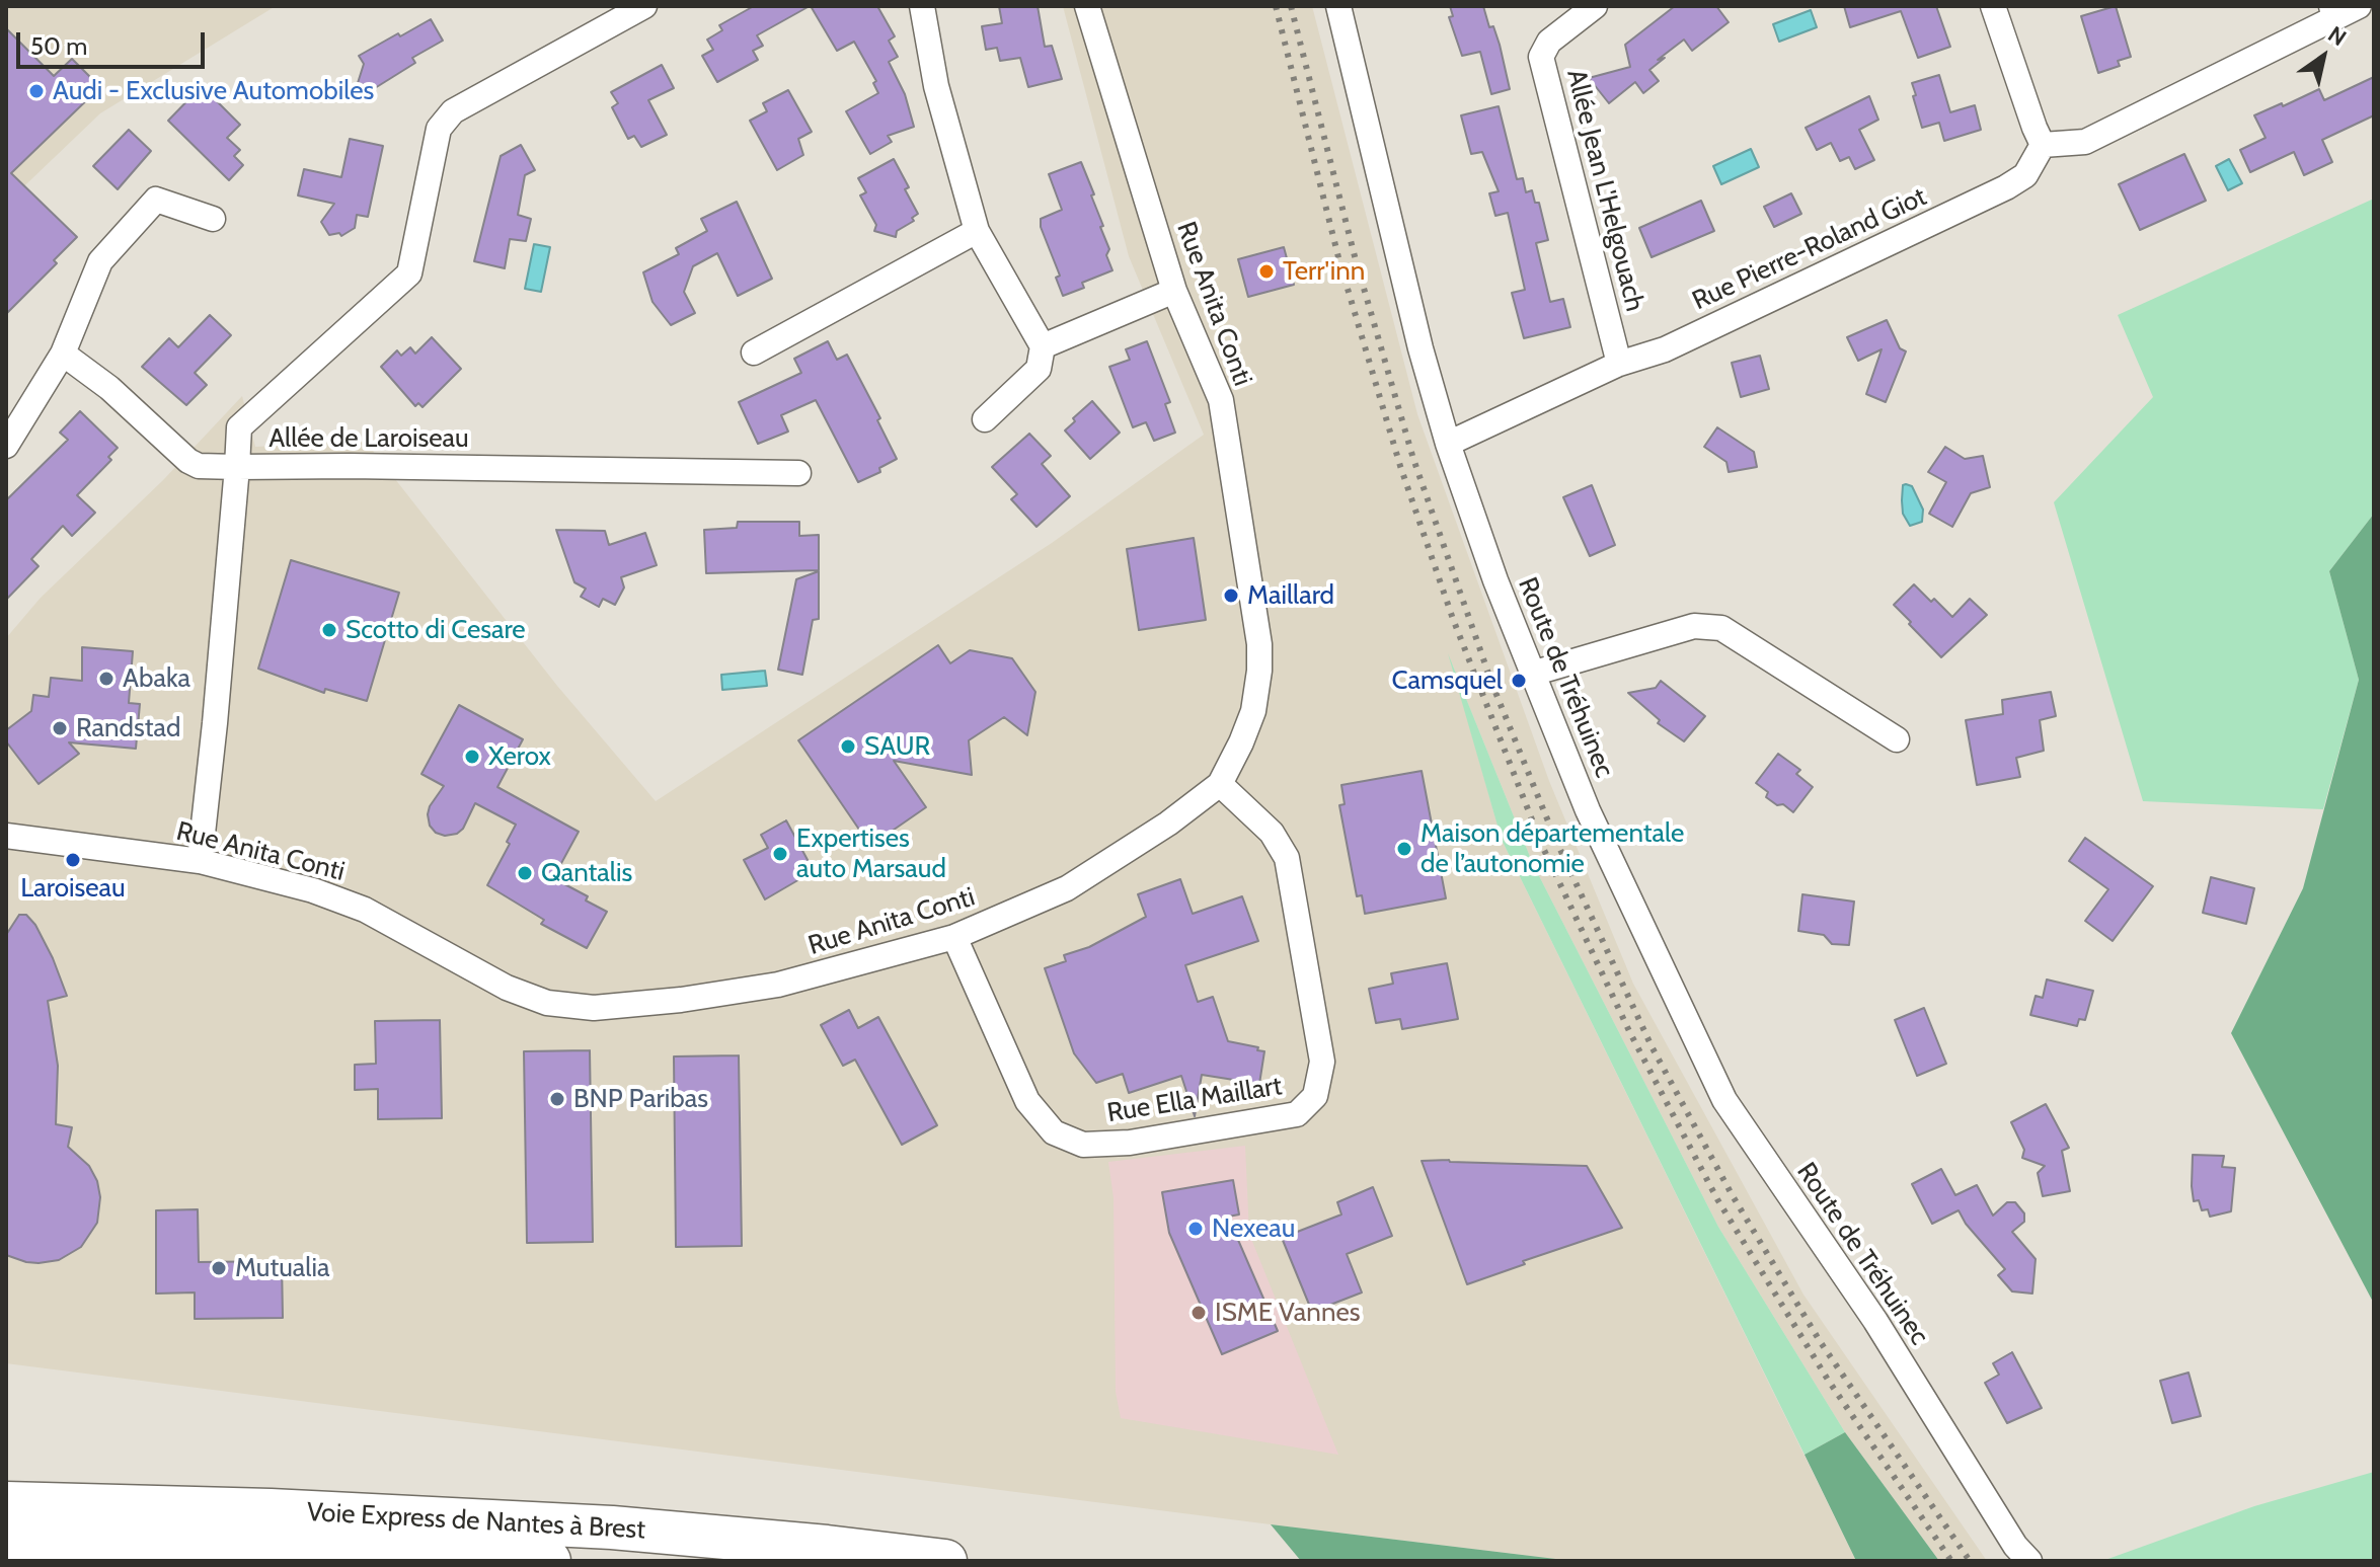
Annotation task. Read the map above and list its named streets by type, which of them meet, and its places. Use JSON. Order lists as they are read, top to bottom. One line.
{"streets":{"highway":["Voie Express de Nantes à Brest"],"street":["Allée Jean L'Helgouach","Rue Pierre-Roland Giot","Rue Anita Conti","Allée de Laroiseau","Route de Tréhuinec","Rue Ella Maillart"]},"crossings":[["Allée Jean L'Helgouach","Rue Pierre-Roland Giot"],["Rue Pierre-Roland Giot","Route de Tréhuinec"],["Rue Anita Conti","Allée de Laroiseau"],["Rue Anita Conti","Rue Ella Maillart"]],"places":["Audi - Exclusive Automobiles","Terr'inn","Maillard","Scotto di Cesare","Abaka","Camsquel","Randstad","SAUR","Xerox","Maison départementale de l’autonomie","Expertises auto Marsaud","Laroiseau","Qantalis","BNP Paribas","Nexeau","Mutualia","ISME Vannes"],"scale_bar":"50 m","north":"top right"}
